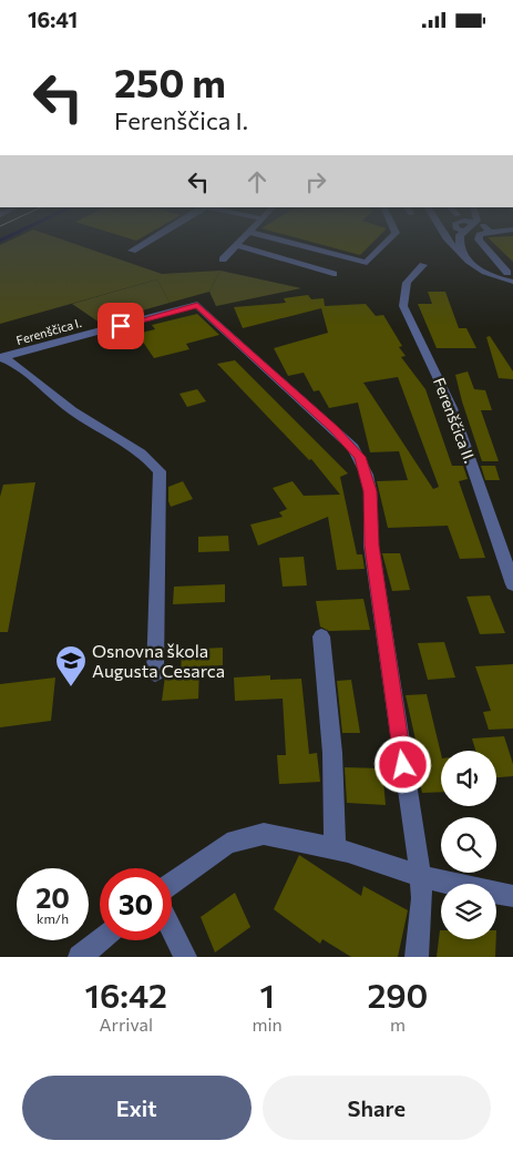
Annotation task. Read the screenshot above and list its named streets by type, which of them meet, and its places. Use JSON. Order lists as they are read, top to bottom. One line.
{"streets":{"street":["Ferenščica I.","Ferenščica II."]},"places":{"school or university":["Osnovna škola Augusta Cesarca"]},"page":{"status":"16:41","turn":["250 m","Ferenščica I."],"speed":"20 km/h","limit":"30","eta":["16:42","Arrival","1","min","290","m"],"buttons":["Exit","Share"]}}
